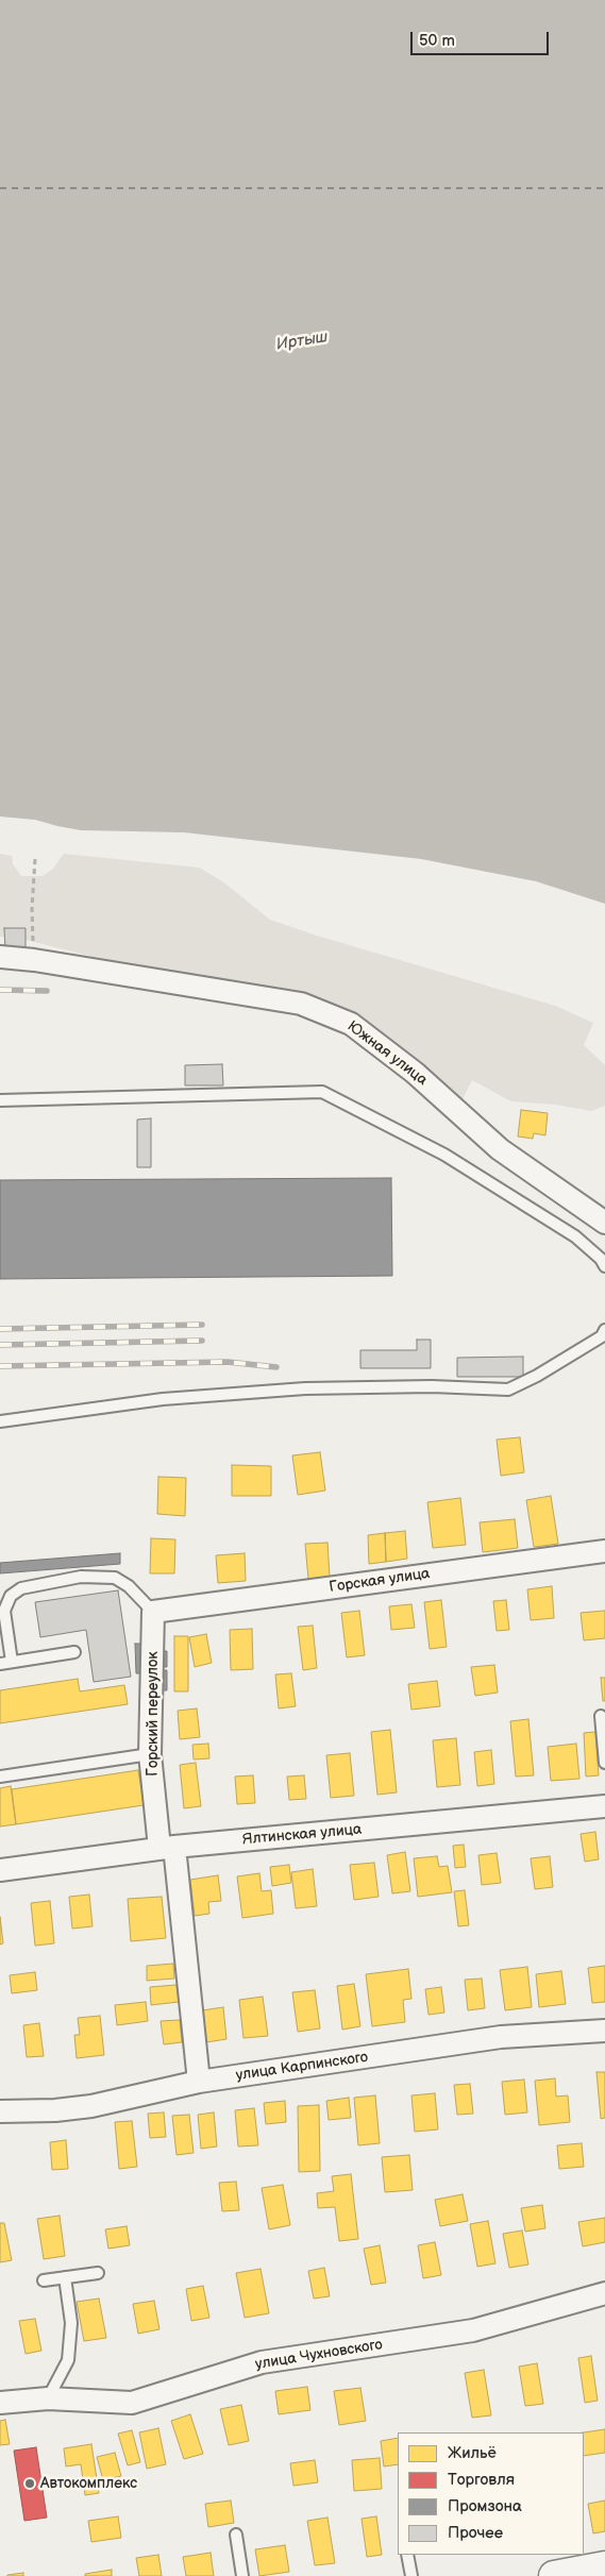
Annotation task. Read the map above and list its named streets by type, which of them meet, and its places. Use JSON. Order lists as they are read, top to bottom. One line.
{"streets":{"street":["Южная улица","Горская улица","Горский переулок","Ялтинская улица","улица Карпинского","улица Чухновского"]},"crossings":[["Горская улица","Горский переулок"],["Горский переулок","Ялтинская улица"],["Горский переулок","улица Карпинского"]],"water":["Иртыш"],"places":["Автокомплекс"],"legend":["Жильё","Торговля","Промзона","Прочее"],"scale_bar":"50 m"}
